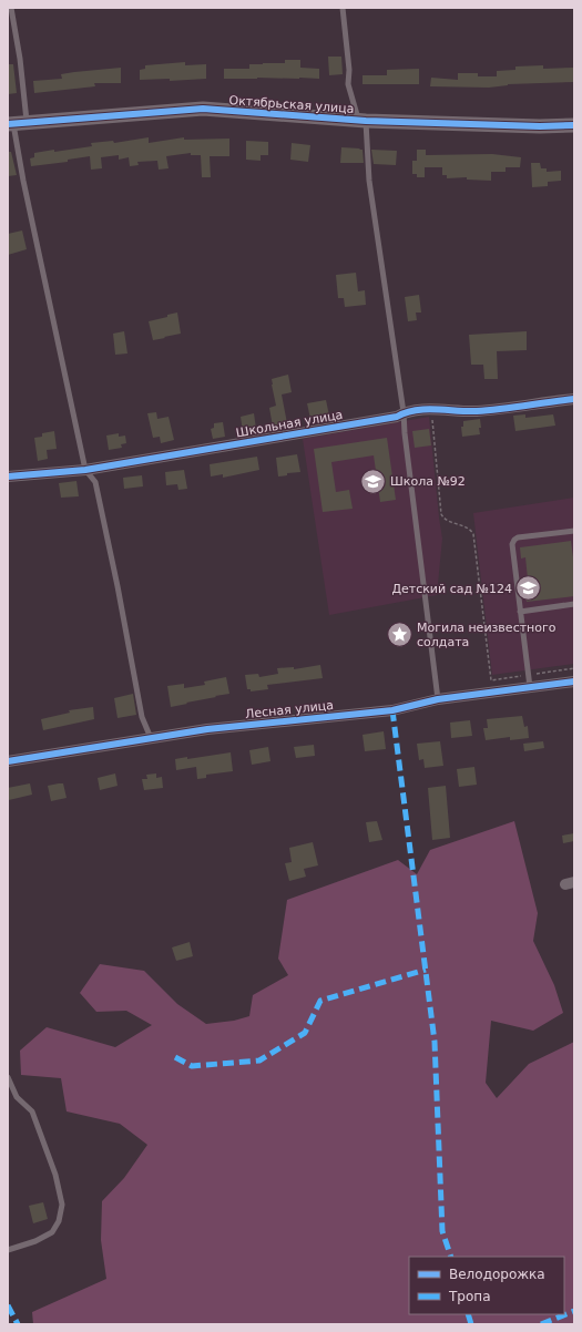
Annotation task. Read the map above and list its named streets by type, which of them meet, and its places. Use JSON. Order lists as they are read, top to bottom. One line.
{"streets":{"street":["Октябрьская улица","Школьная улица","Лесная улица"]},"places":{"school or university":["Школа №92","Детский сад №124"],"place":["Могила неизвестного солдата"]},"legend":["Велодорожка","Тропа"]}
